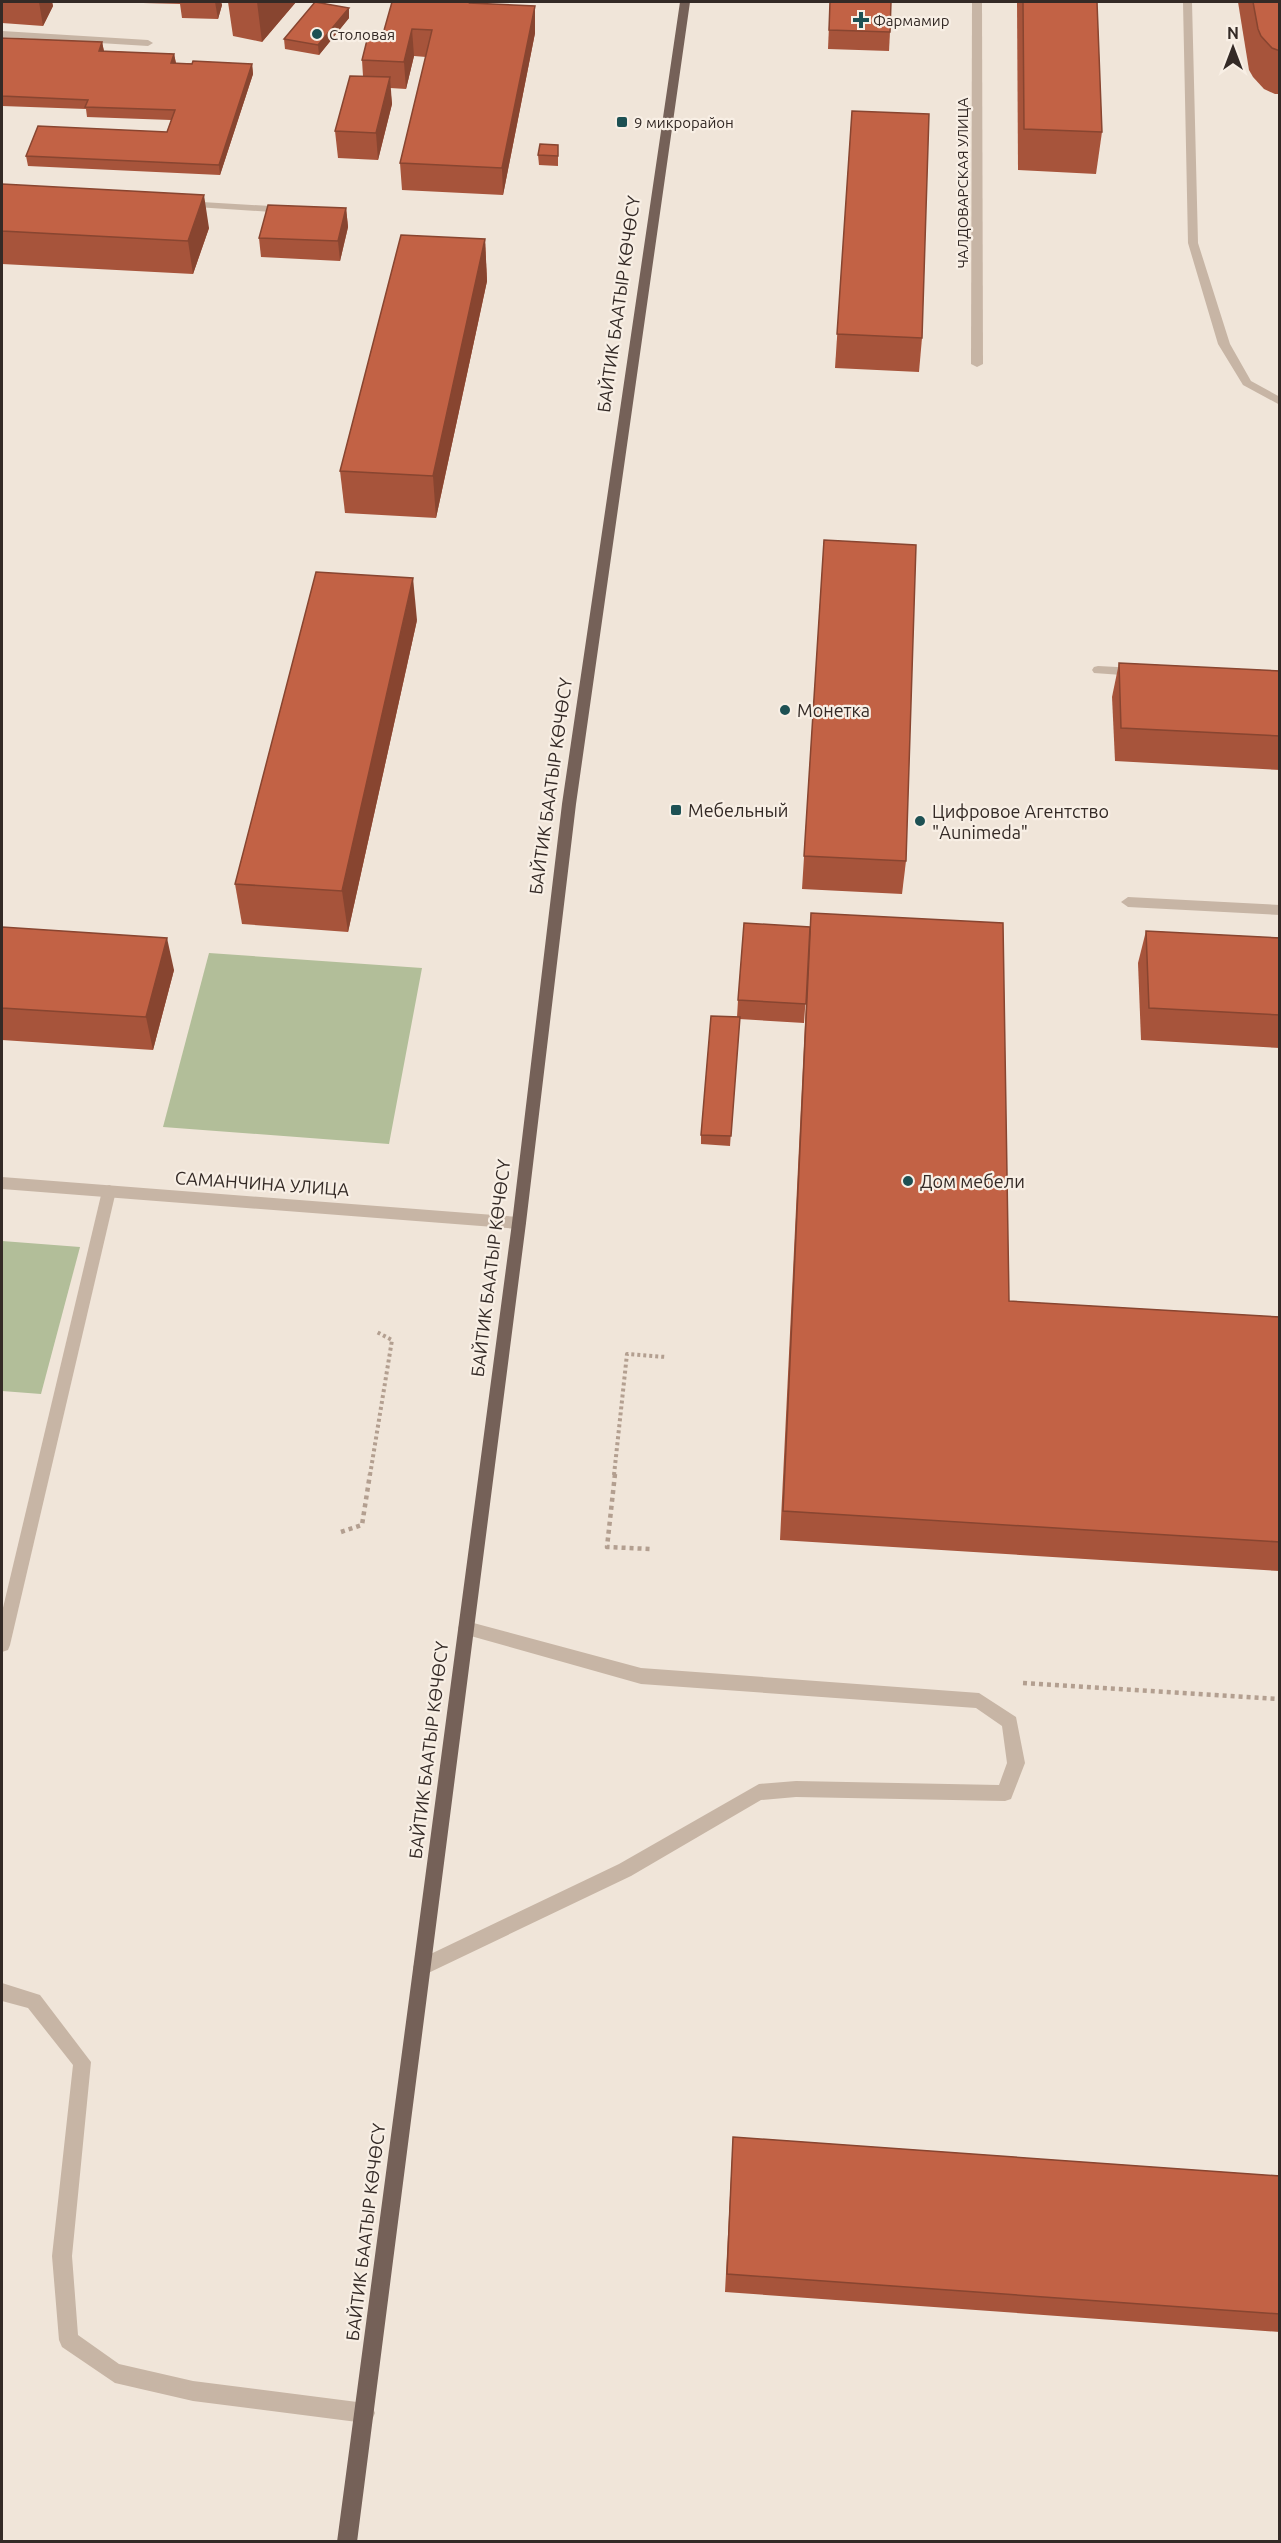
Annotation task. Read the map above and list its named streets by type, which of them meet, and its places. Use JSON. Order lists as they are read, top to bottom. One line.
{"streets":{"main road":["БАЙТИК БААТЫР КӨЧӨСҮ"],"street":["ЧАЛДОВАРСКАЯ УЛИЦА","САМАНЧИНА УЛИЦА"]},"crossings":[["БАЙТИК БААТЫР КӨЧӨСҮ","САМАНЧИНА УЛИЦА"]],"places":{"health":["Фармамир"],"other":["Столовая","Монетка","Цифровое Агентство \"Aunimeda\"","Дом мебели"],"transit":["9 микрорайон","Мебельный"]},"north":"top"}
